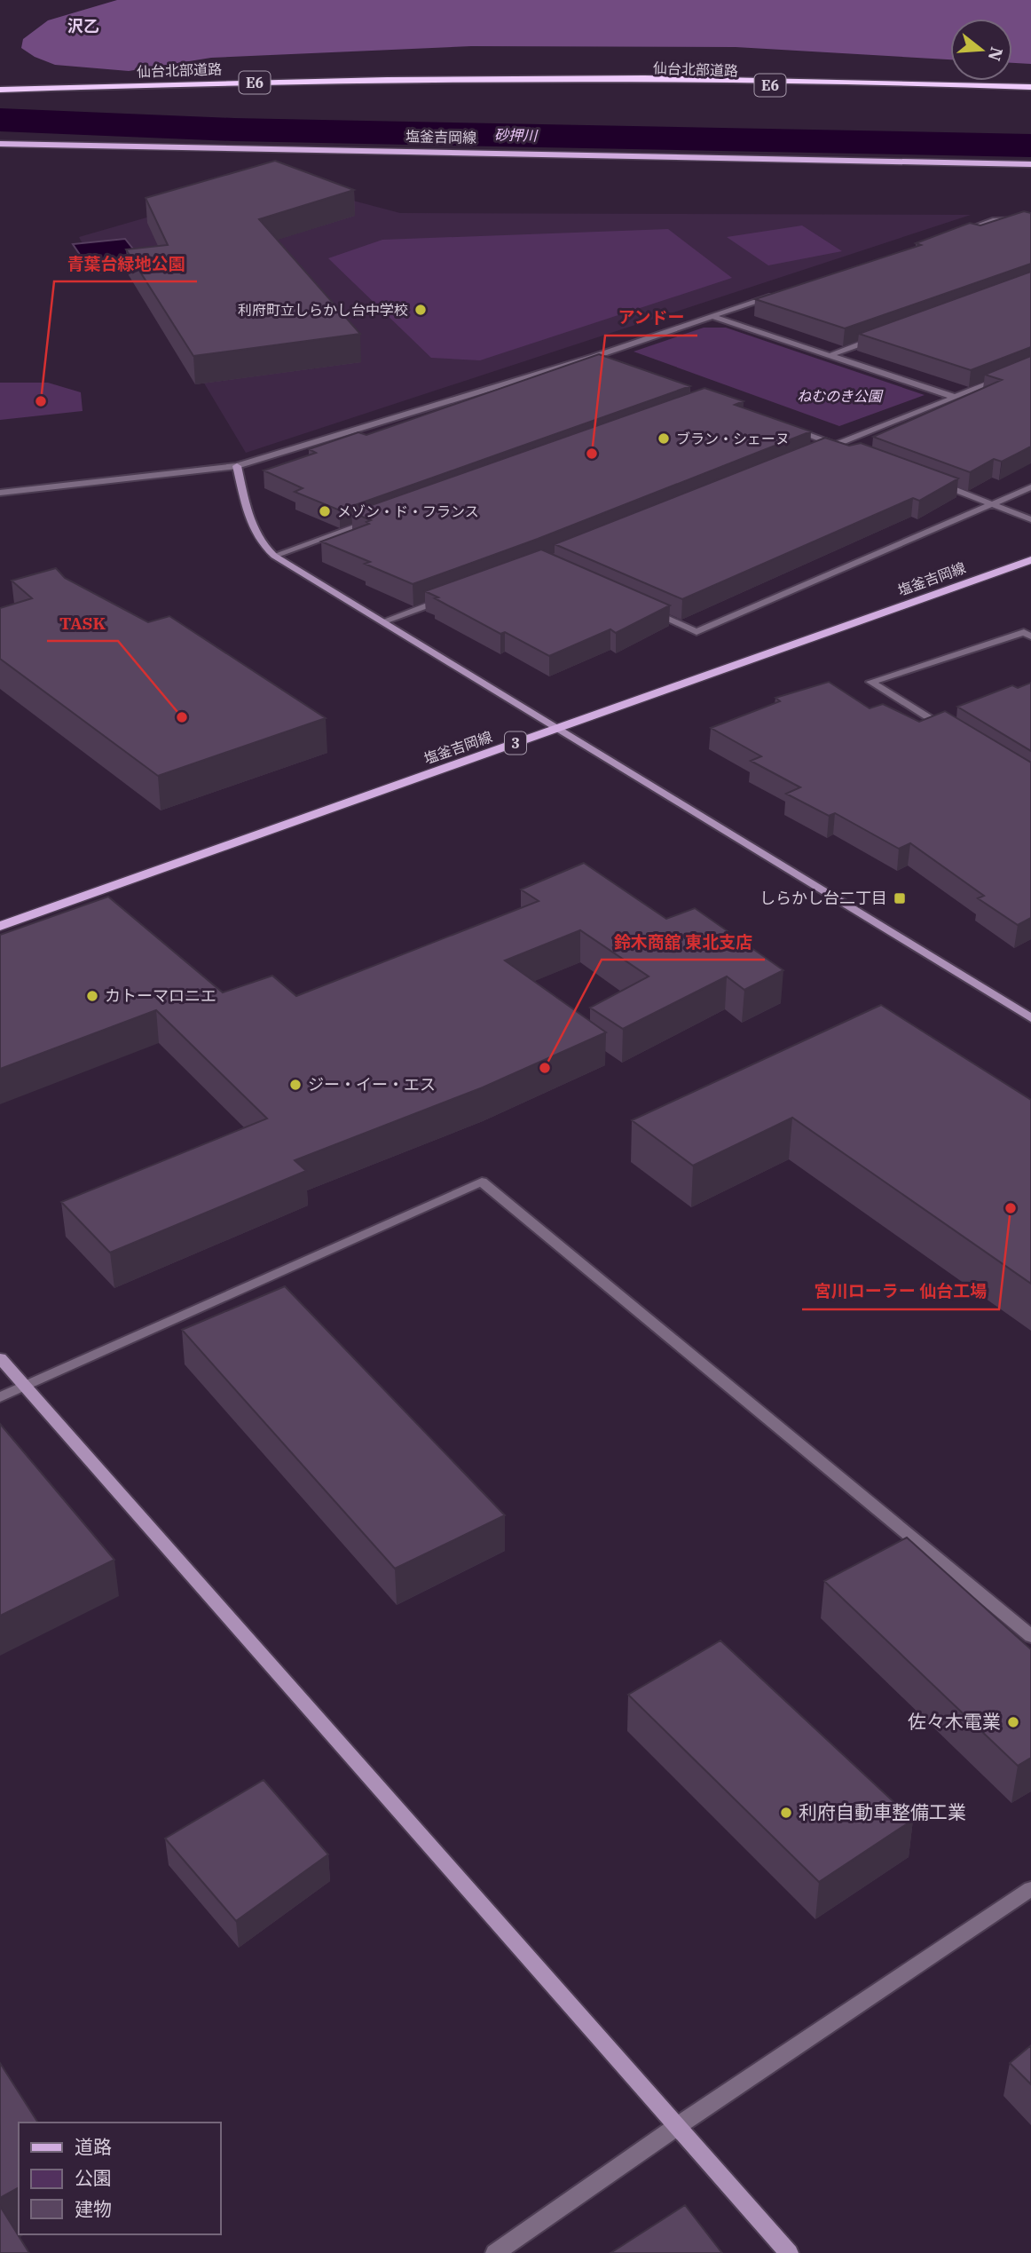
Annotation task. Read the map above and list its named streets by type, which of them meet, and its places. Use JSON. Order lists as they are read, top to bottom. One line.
{"streets":{"highway":["仙台北部道路","E6"],"main road":["塩釜吉岡線","3"]},"districts":["沢乙"],"water":["砂押川"],"parks":["ねむのき公園"],"places":{"other":["利府町立しらかし台中学校","青葉台緑地公園","ブラン・シェーヌ","アンドー","メゾン・ド・フランス","TASK","カトーマロニエ","鈴木商舘 東北支店","ジー・イー・エス","宮川ローラー 仙台工場","佐々木電業","利府自動車整備工業"],"transit":["しらかし台二丁目"]},"legend":["道路","公園","建物"],"north":"right"}
